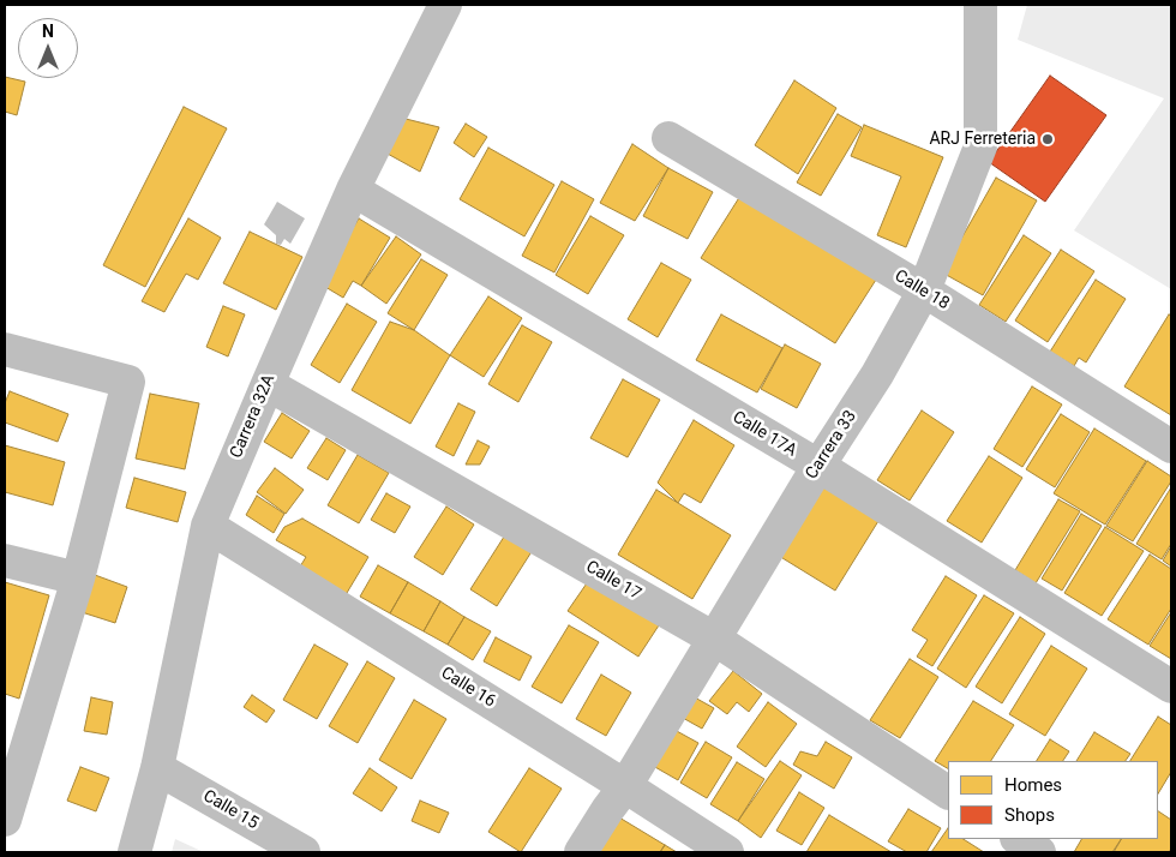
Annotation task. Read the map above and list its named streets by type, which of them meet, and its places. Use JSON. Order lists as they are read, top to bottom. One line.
{"streets":{"street":["Calle 18","Carrera 32A","Calle 17A","Carrera 33","Calle 17","Calle 16","Calle 15"]},"crossings":[["Calle 18","Carrera 33"],["Carrera 32A","Calle 17A"],["Carrera 32A","Calle 17"],["Carrera 32A","Calle 16"],["Carrera 32A","Calle 15"],["Calle 17A","Carrera 33"],["Carrera 33","Calle 17"],["Carrera 33","Calle 16"]],"places":["ARJ Ferreteria"],"legend":["Homes","Shops"],"north":"top"}
